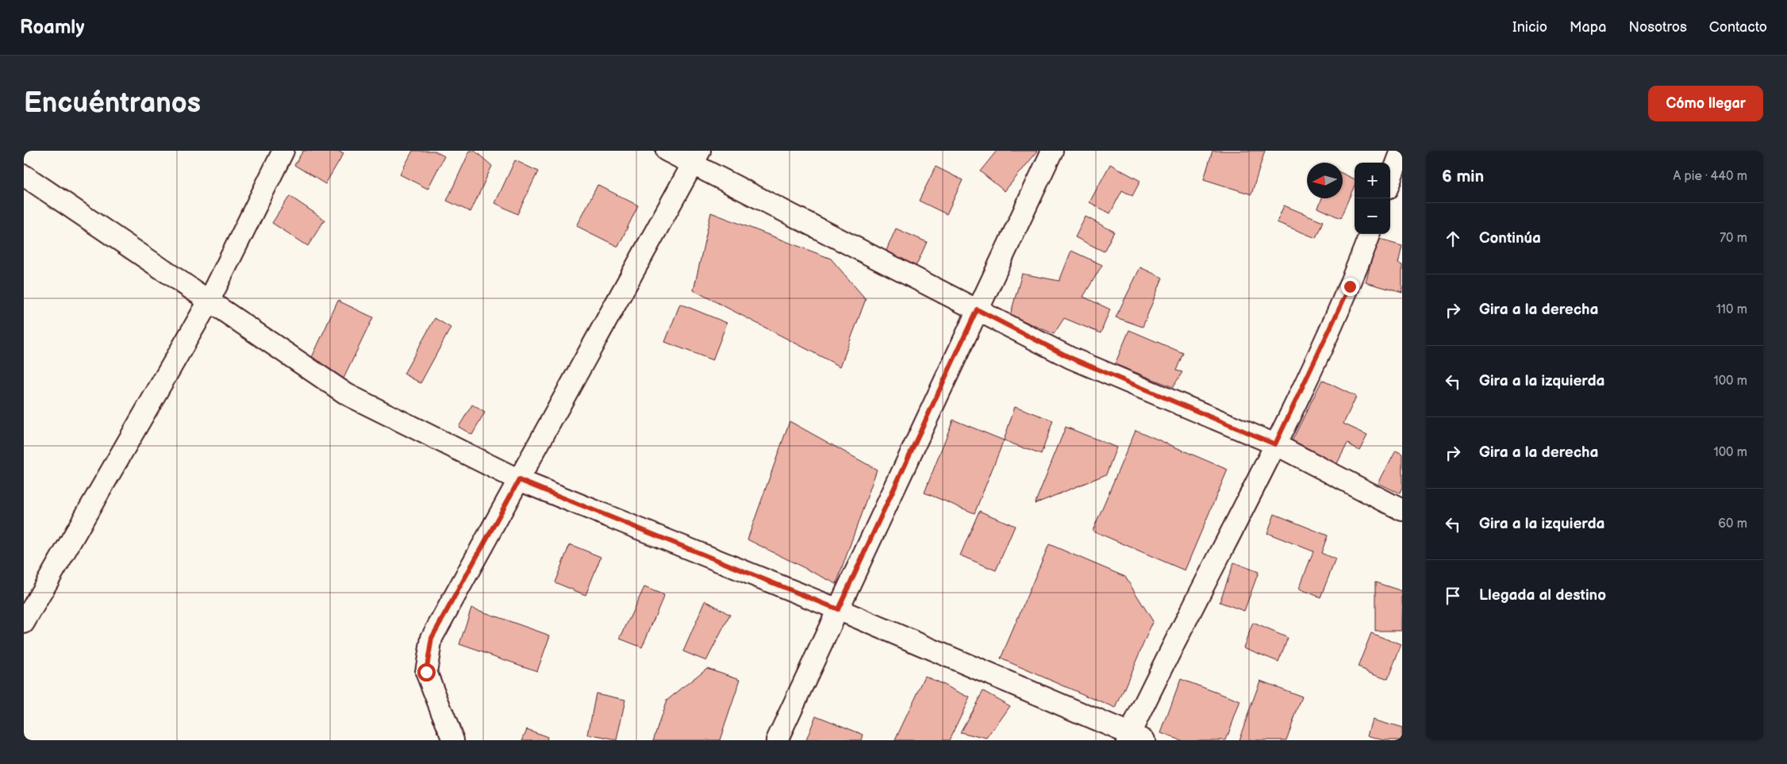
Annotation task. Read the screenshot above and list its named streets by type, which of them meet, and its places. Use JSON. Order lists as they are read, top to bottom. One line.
{"north":"left","page":{"header":"Roamly","nav":["Inicio","Mapa","Nosotros","Contacto"],"buttons":"Cómo llegar","title":"Encuéntranos","heading":["6 min","A pie · 440 m"],"map_buttons":["+","−"],"list":[["Continúa","70 m"],["Gira a la derecha","110 m"],["Gira a la izquierda","100 m"],["Gira a la derecha","100 m"],["Gira a la izquierda","60 m"],"Llegada al destino"]}}
